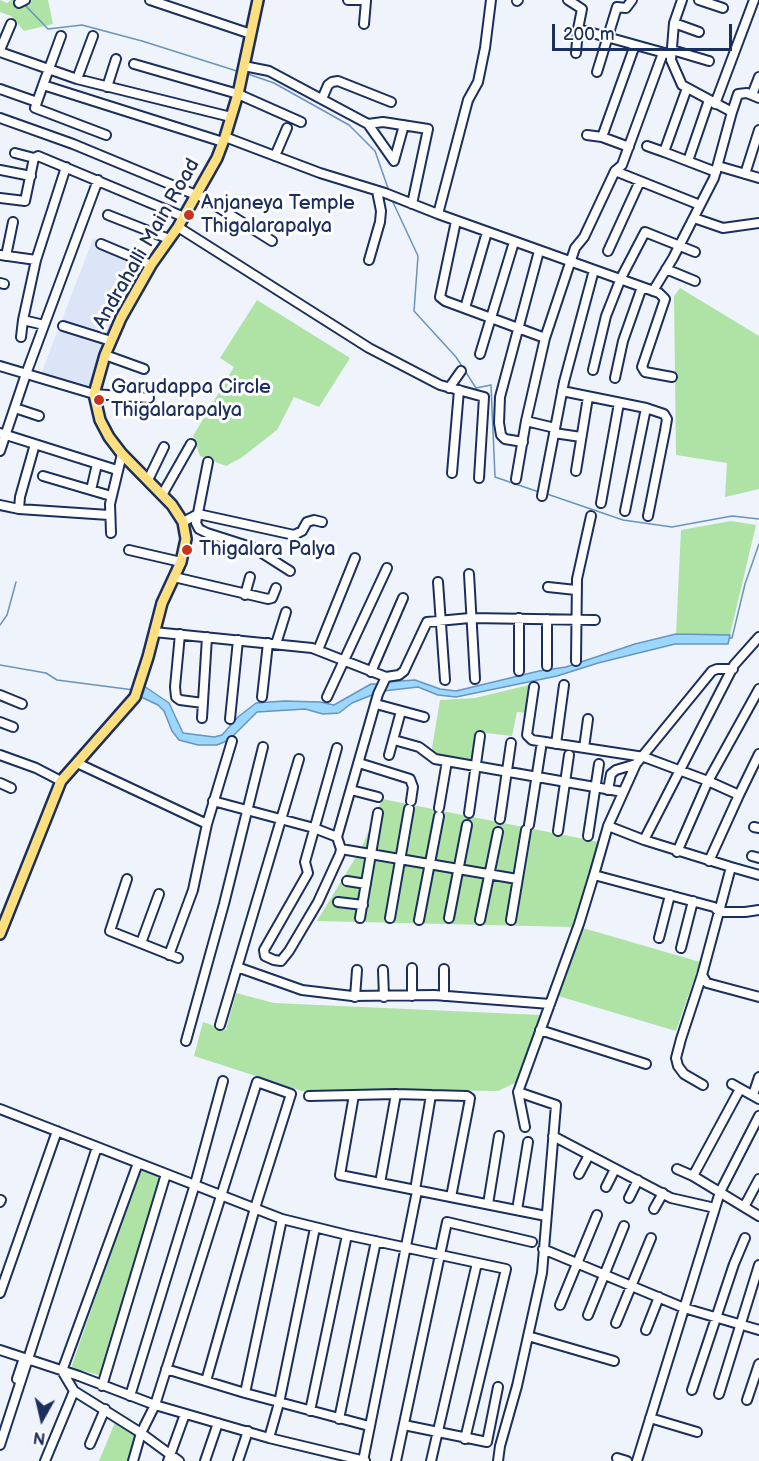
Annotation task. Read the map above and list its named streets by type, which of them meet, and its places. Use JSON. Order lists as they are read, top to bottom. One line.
{"streets":{"main road":["Andrahalli Main Road"]},"places":["Anjaneya Temple Thigalarapalya","Garudappa Circle Thigalarapalya","Thigalara Palya"],"scale_bar":"200 m","north":"bottom"}
